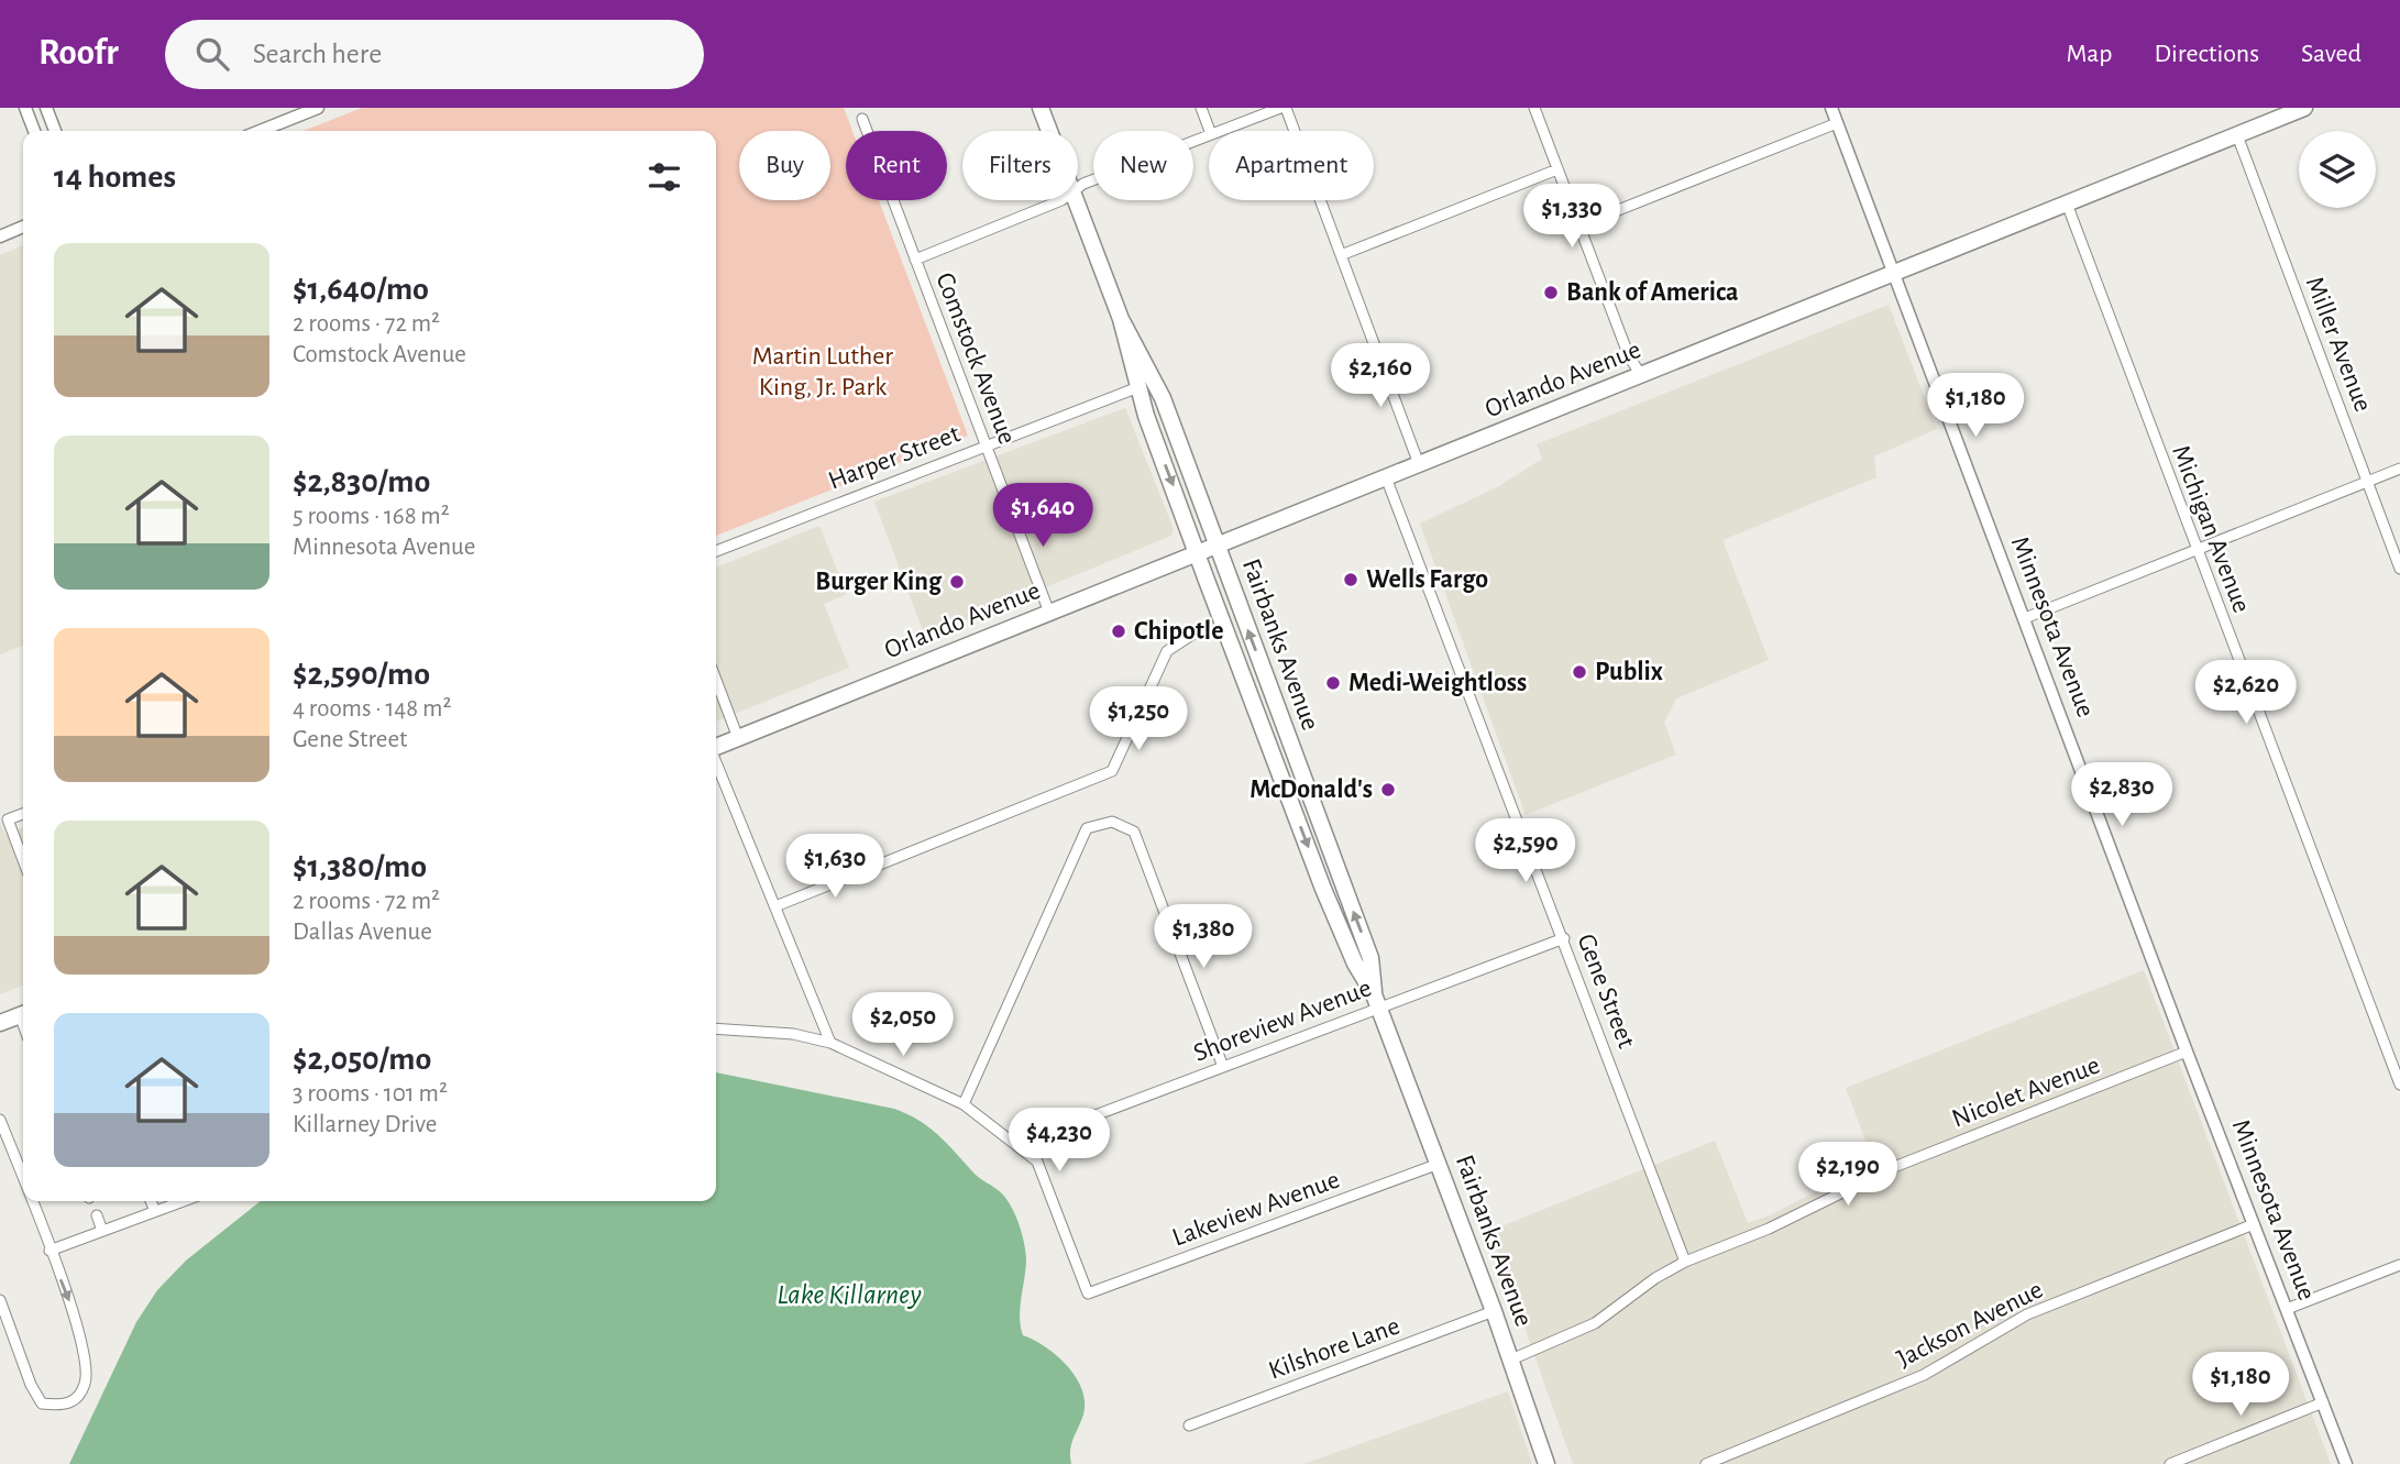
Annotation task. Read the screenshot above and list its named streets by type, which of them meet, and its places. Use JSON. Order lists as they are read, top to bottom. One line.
{"streets":{"main road":["Orlando Avenue","Fairbanks Avenue"],"street":["Miller Avenue","Comstock Avenue","Harper Street","Michigan Avenue","Minnesota Avenue","Gene Street","Shoreview Avenue","Nicolet Avenue","Lakeview Avenue","Jackson Avenue","Kilshore Lane"]},"crossings":[["Miller Avenue","Orlando Avenue"],["Comstock Avenue","Orlando Avenue"],["Comstock Avenue","Harper Street"],["Orlando Avenue","Michigan Avenue"],["Orlando Avenue","Minnesota Avenue"],["Orlando Avenue","Fairbanks Avenue"],["Orlando Avenue","Gene Street"],["Harper Street","Fairbanks Avenue"],["Minnesota Avenue","Nicolet Avenue"],["Minnesota Avenue","Jackson Avenue"],["Fairbanks Avenue","Shoreview Avenue"],["Fairbanks Avenue","Nicolet Avenue"],["Fairbanks Avenue","Lakeview Avenue"],["Fairbanks Avenue","Kilshore Lane"],["Gene Street","Shoreview Avenue"],["Gene Street","Nicolet Avenue"],["Shoreview Avenue","Lakeview Avenue"]],"water":["Lake Killarney"],"parks":["Martin Luther King, Jr. Park"],"places":["Bank of America","Wells Fargo","Burger King","Chipotle","Publix","Medi-Weightloss","McDonald's"],"page":{"header":"Roofr","search":"Search here","nav":["Map","Directions","Saved"],"chip":["Buy","Rent","Filters","New","Apartment"],"heading":"14 homes","price":["$1,330","$2,160","$1,180","$1,640","$2,620","$1,250","$2,830","$2,590","$1,630","$1,380","$2,050","$4,230","$2,190","$1,180"],"list":[{"name":"$1,640/mo","note":"2 rooms · 72 m² · Comstock Avenue"},{"name":"$2,830/mo","note":"5 rooms · 168 m² · Minnesota Avenue"},{"name":"$2,590/mo","note":"4 rooms · 148 m² · Gene Street"},{"name":"$1,380/mo","note":"2 rooms · 72 m² · Dallas Avenue"},{"name":"$2,050/mo","note":"3 rooms · 101 m² · Killarney Drive"}]}}
